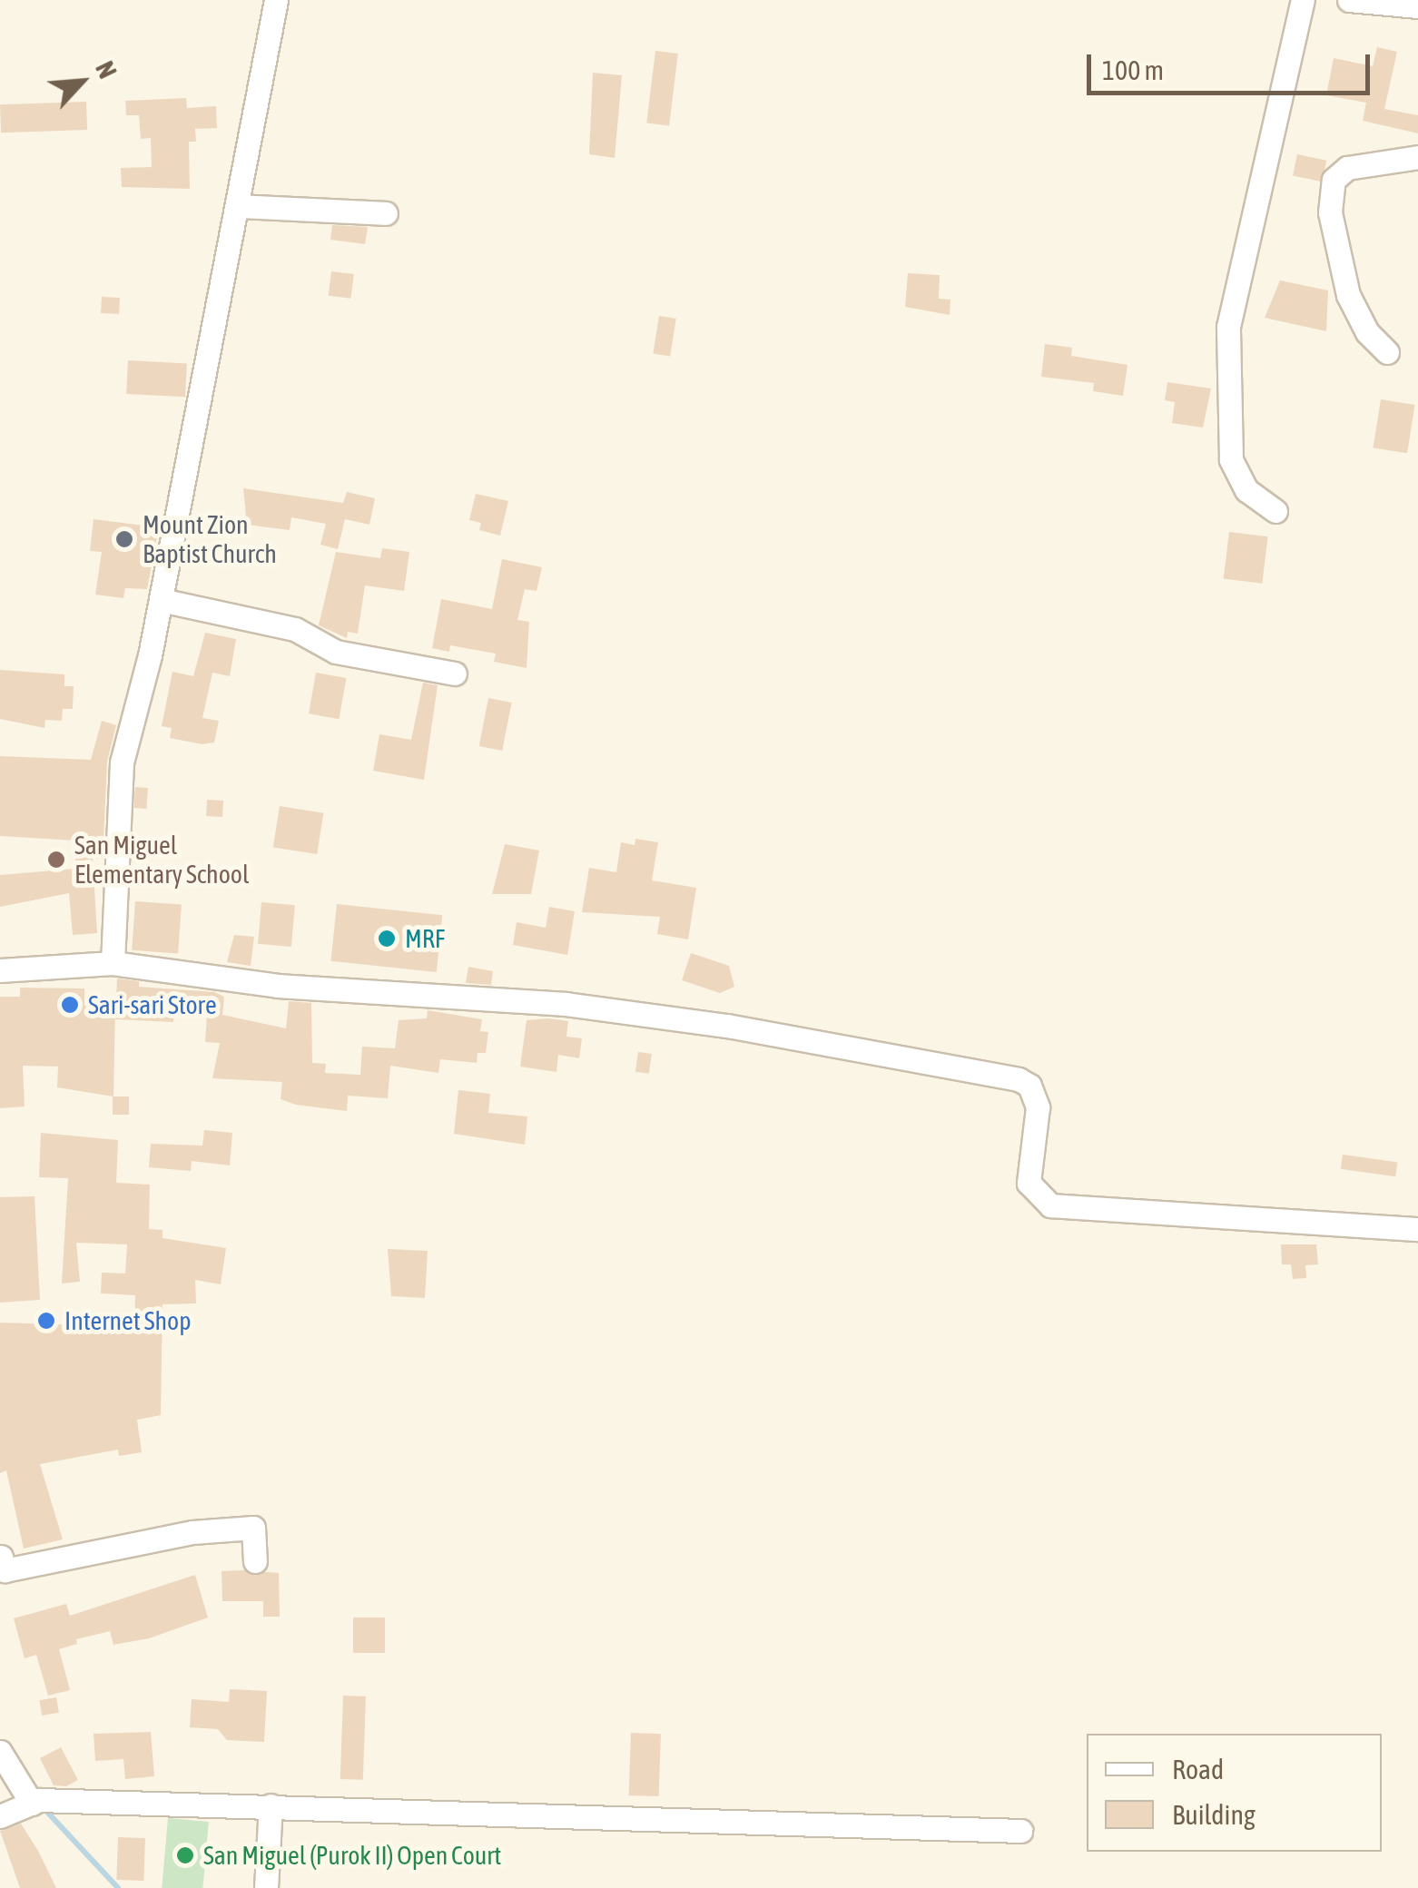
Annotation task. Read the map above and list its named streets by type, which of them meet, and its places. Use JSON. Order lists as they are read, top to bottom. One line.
{"places":["Mount Zion Baptist Church","San Miguel Elementary School","MRF","Sari-sari Store","Internet Shop","San Miguel (Purok II) Open Court"],"legend":["Road","Building"],"scale_bar":"100 m","north":"top right"}
